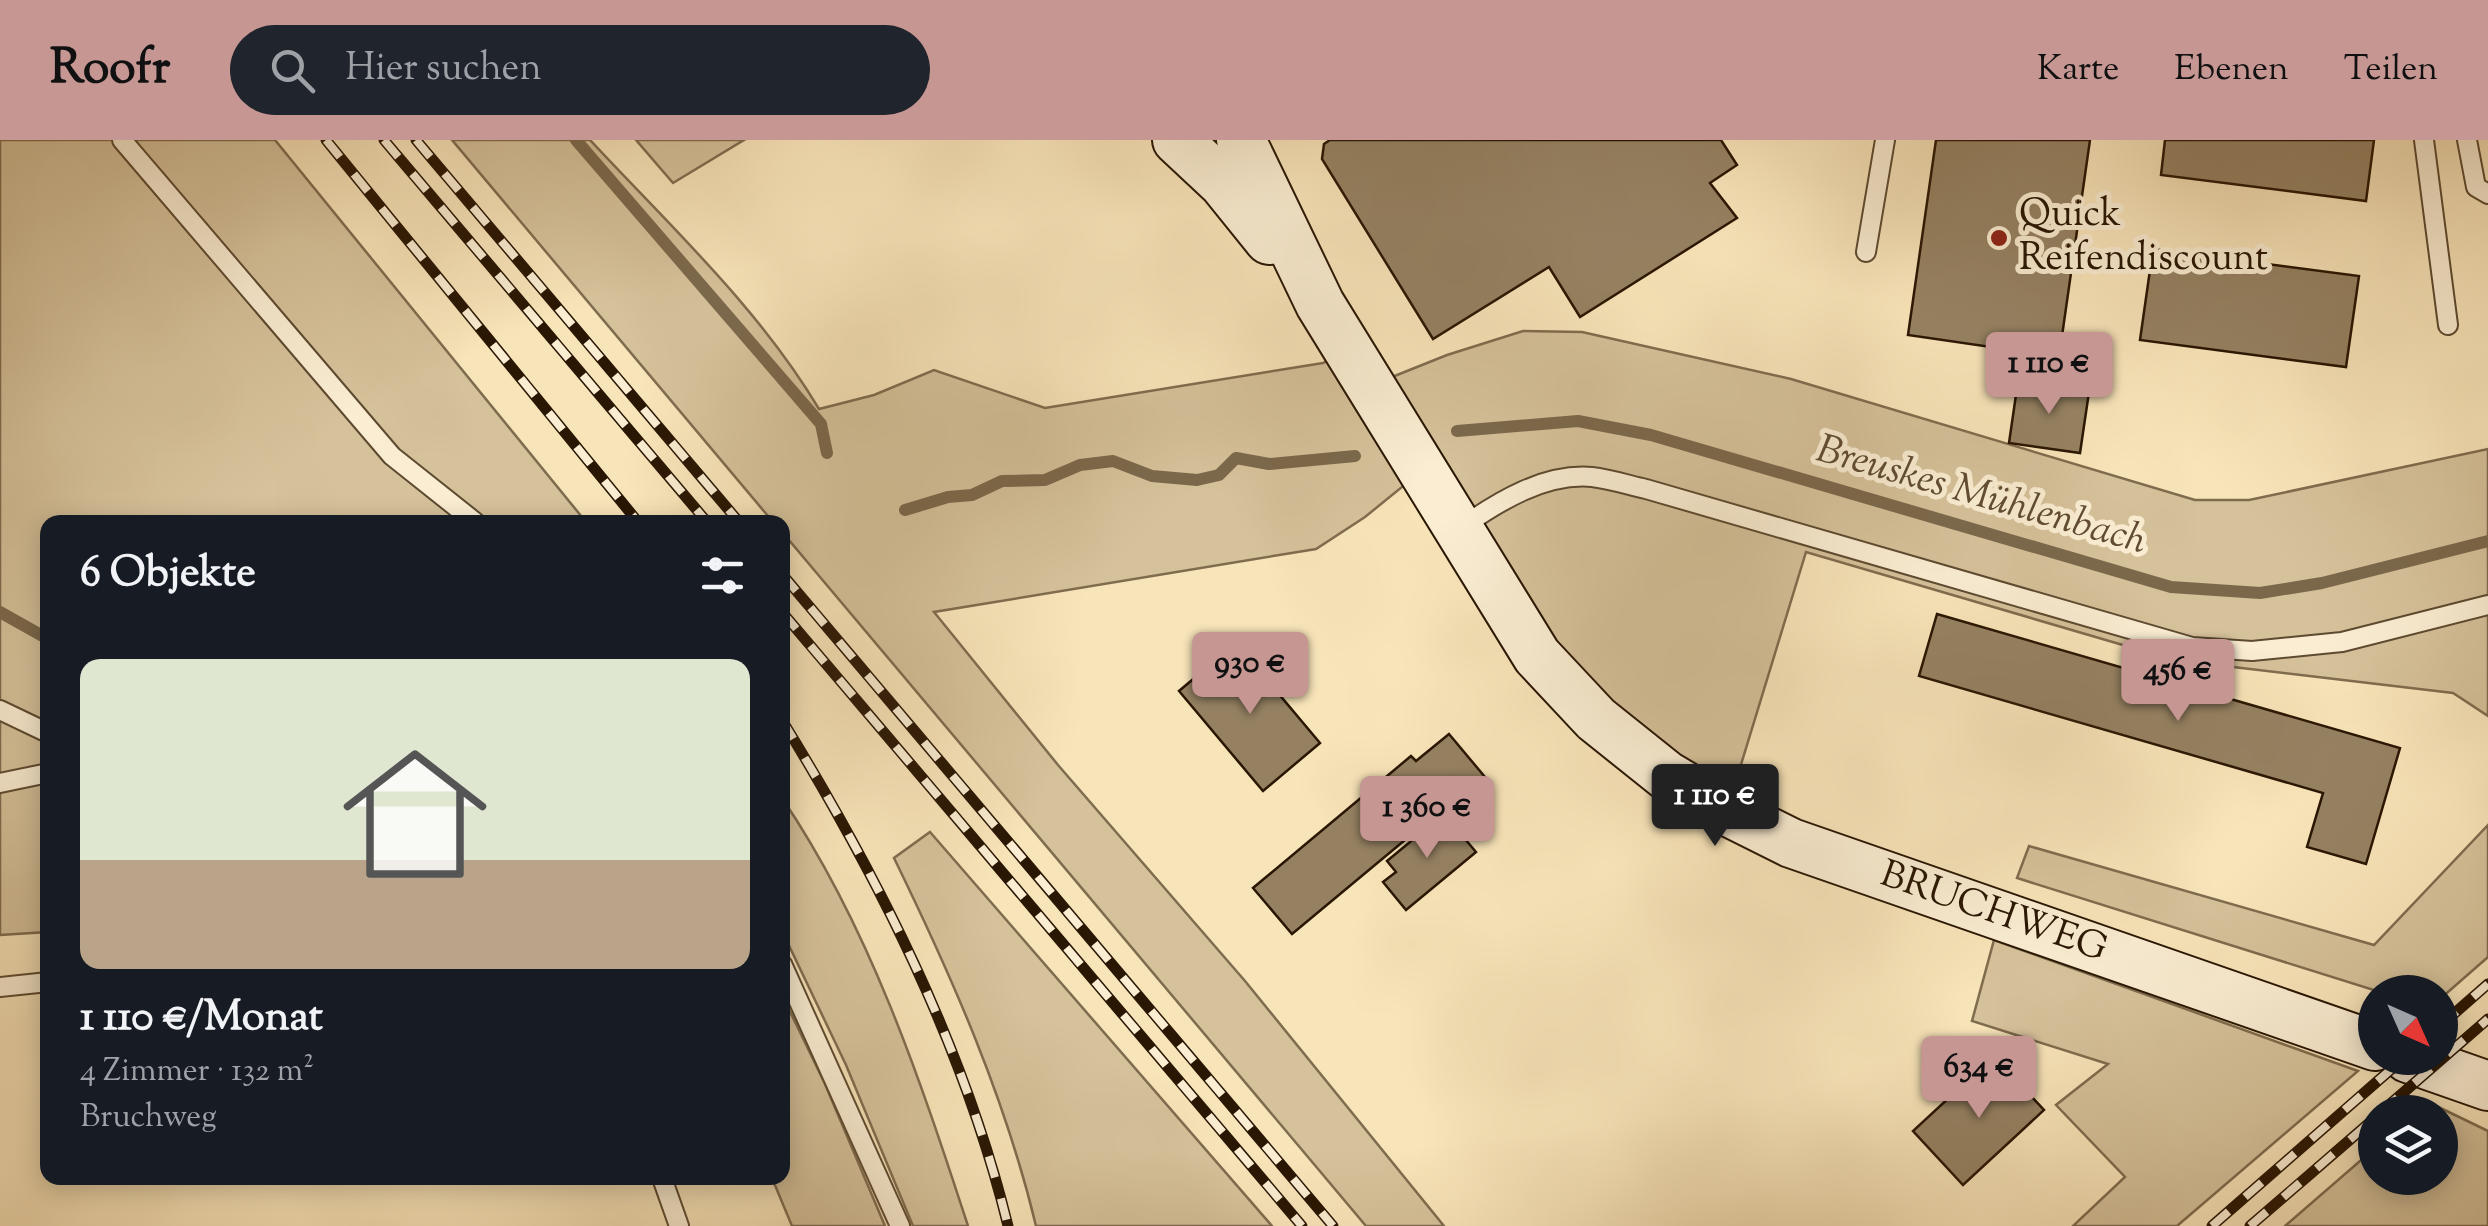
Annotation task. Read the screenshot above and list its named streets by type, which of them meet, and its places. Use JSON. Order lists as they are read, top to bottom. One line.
{"streets":{"street":["BRUCHWEG"]},"water":["Breuskes Mühlenbach"],"places":["Quick Reifendiscount"],"north":"bottom right","page":{"header":"Roofr","search":"Hier suchen","nav":["Karte","Ebenen","Teilen"],"price":["1 110 €","930 €","456 €","1 110 €","1 360 €","634 €"],"heading":"6 Objekte","list":[{"name":"1 110 €/Monat","note":"4 Zimmer · 132 m² · Bruchweg"}]}}
